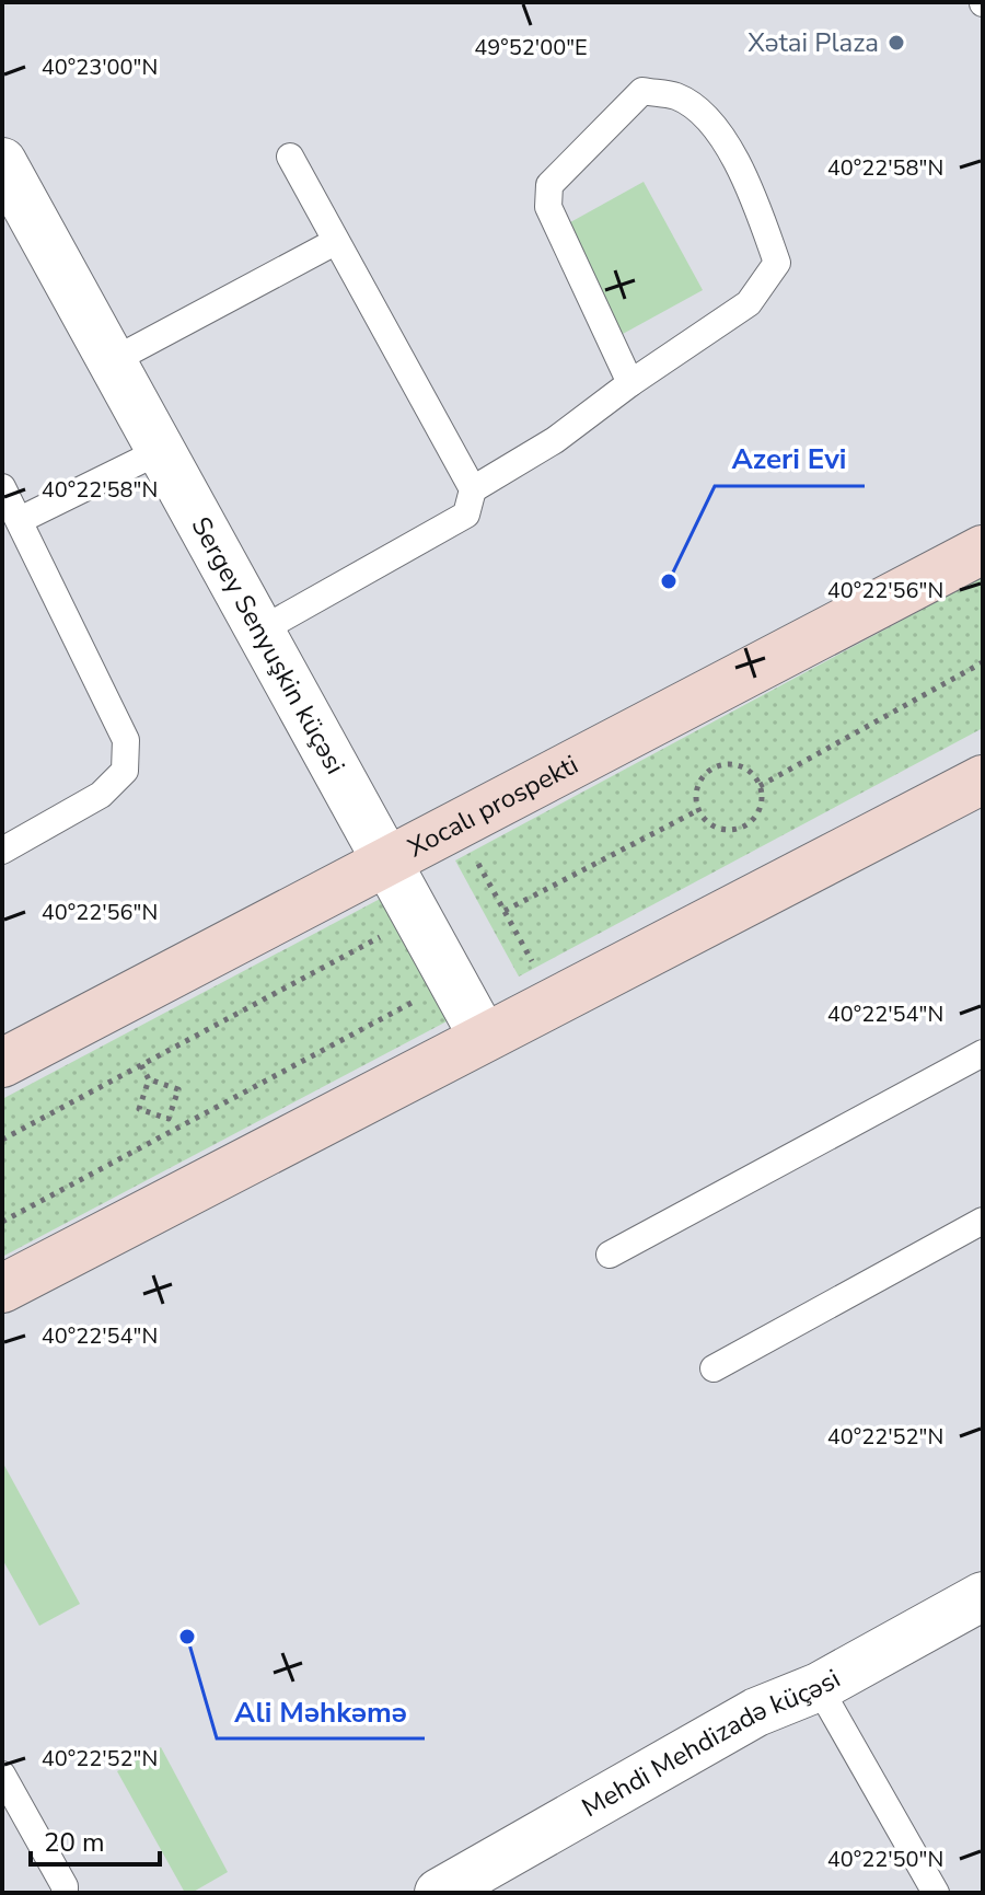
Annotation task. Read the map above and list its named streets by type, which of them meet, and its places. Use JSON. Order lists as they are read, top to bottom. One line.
{"streets":{"main road":["Xocalı prospekti"],"street":["Sergey Senyuşkin küçəsi","Mehdi Mehdizadə küçəsi"]},"crossings":[["Sergey Senyuşkin küçəsi","Xocalı prospekti"]],"places":["Xətai Plaza","Azeri Evi","Ali Məhkəmə"],"scale_bar":"20 m","coordinates":["49°52'00\"E","40°23'00\"N","40°22'58\"N","40°22'56\"N","40°22'54\"N","40°22'52\"N","40°22'50\"N"]}
